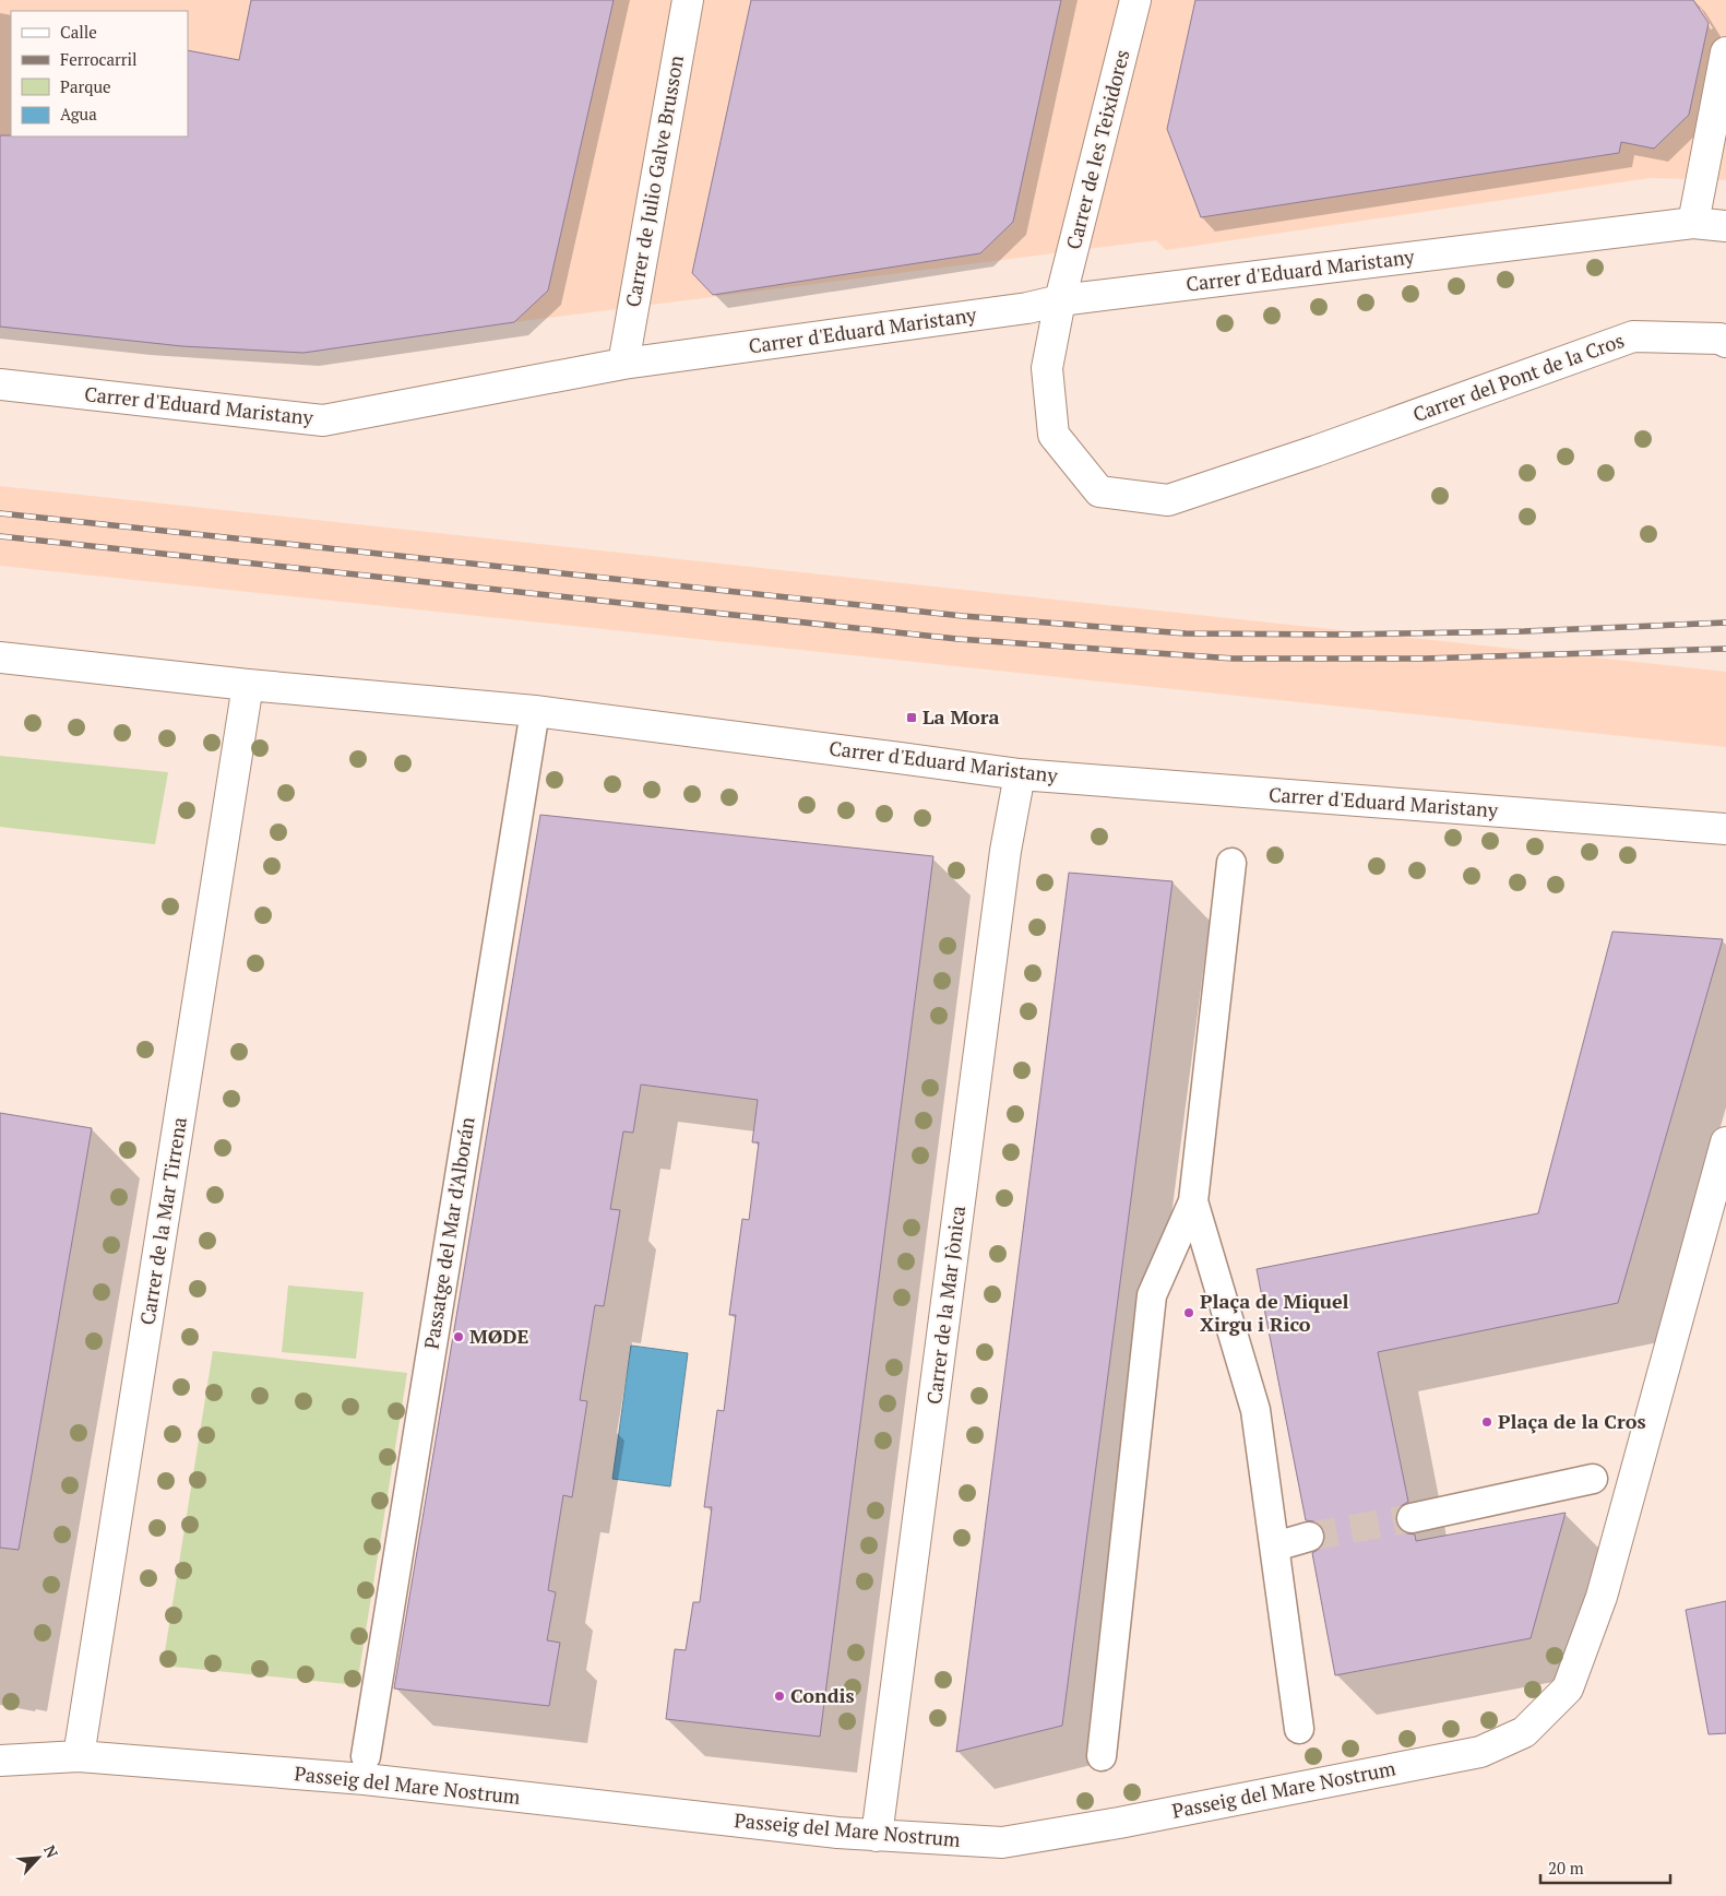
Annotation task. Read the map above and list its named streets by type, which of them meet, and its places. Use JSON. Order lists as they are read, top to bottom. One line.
{"streets":{"street":["Carrer de les Teixidores","Carrer de Julio Galve Brusson","Carrer d'Eduard Maristany","Carrer del Pont de la Cros","Carrer de la Mar Tirrena","Passatge del Mar d'Alborán","Carrer de la Mar Jònica","Passeig del Mare Nostrum"]},"crossings":[["Carrer de les Teixidores","Carrer d'Eduard Maristany"],["Carrer de les Teixidores","Carrer del Pont de la Cros"],["Carrer de Julio Galve Brusson","Carrer d'Eduard Maristany"],["Carrer d'Eduard Maristany","Carrer del Pont de la Cros"],["Carrer d'Eduard Maristany","Carrer de la Mar Tirrena"],["Carrer d'Eduard Maristany","Passatge del Mar d'Alborán"],["Carrer d'Eduard Maristany","Carrer de la Mar Jònica"],["Carrer de la Mar Tirrena","Passeig del Mare Nostrum"],["Carrer de la Mar Jònica","Passeig del Mare Nostrum"]],"places":{"transit":["La Mora"],"other":["Plaça de Miquel Xirgu i Rico","MØDE","Plaça de la Cros","Condis"]},"legend":["Calle","Ferrocarril","Parque","Agua"],"scale_bar":"20 m","north":"top right"}
